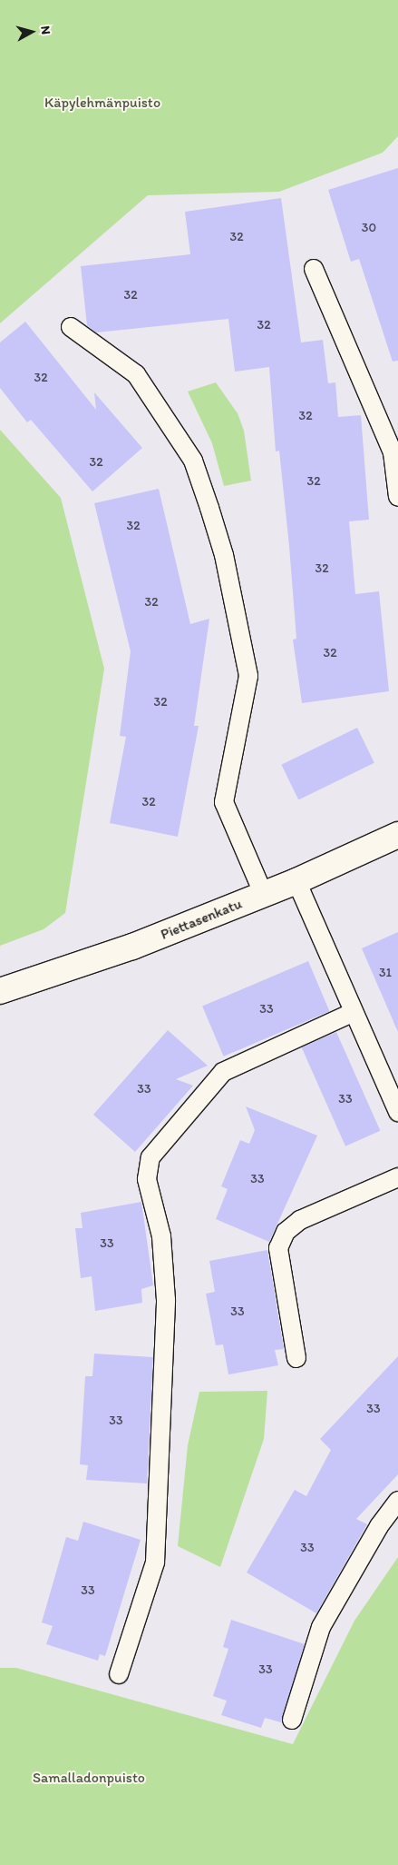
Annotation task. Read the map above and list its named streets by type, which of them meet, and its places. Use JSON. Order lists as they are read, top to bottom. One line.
{"streets":{"street":["Piettasenkatu"]},"parks":["Käpylehmänpuisto","Samalladonpuisto"],"house_numbers":["30","32","32","32","32","32","32","32","32","32","32","32","32","32","31","33","33","33","33","33","33","33","33","33","33","33"],"north":"right"}
